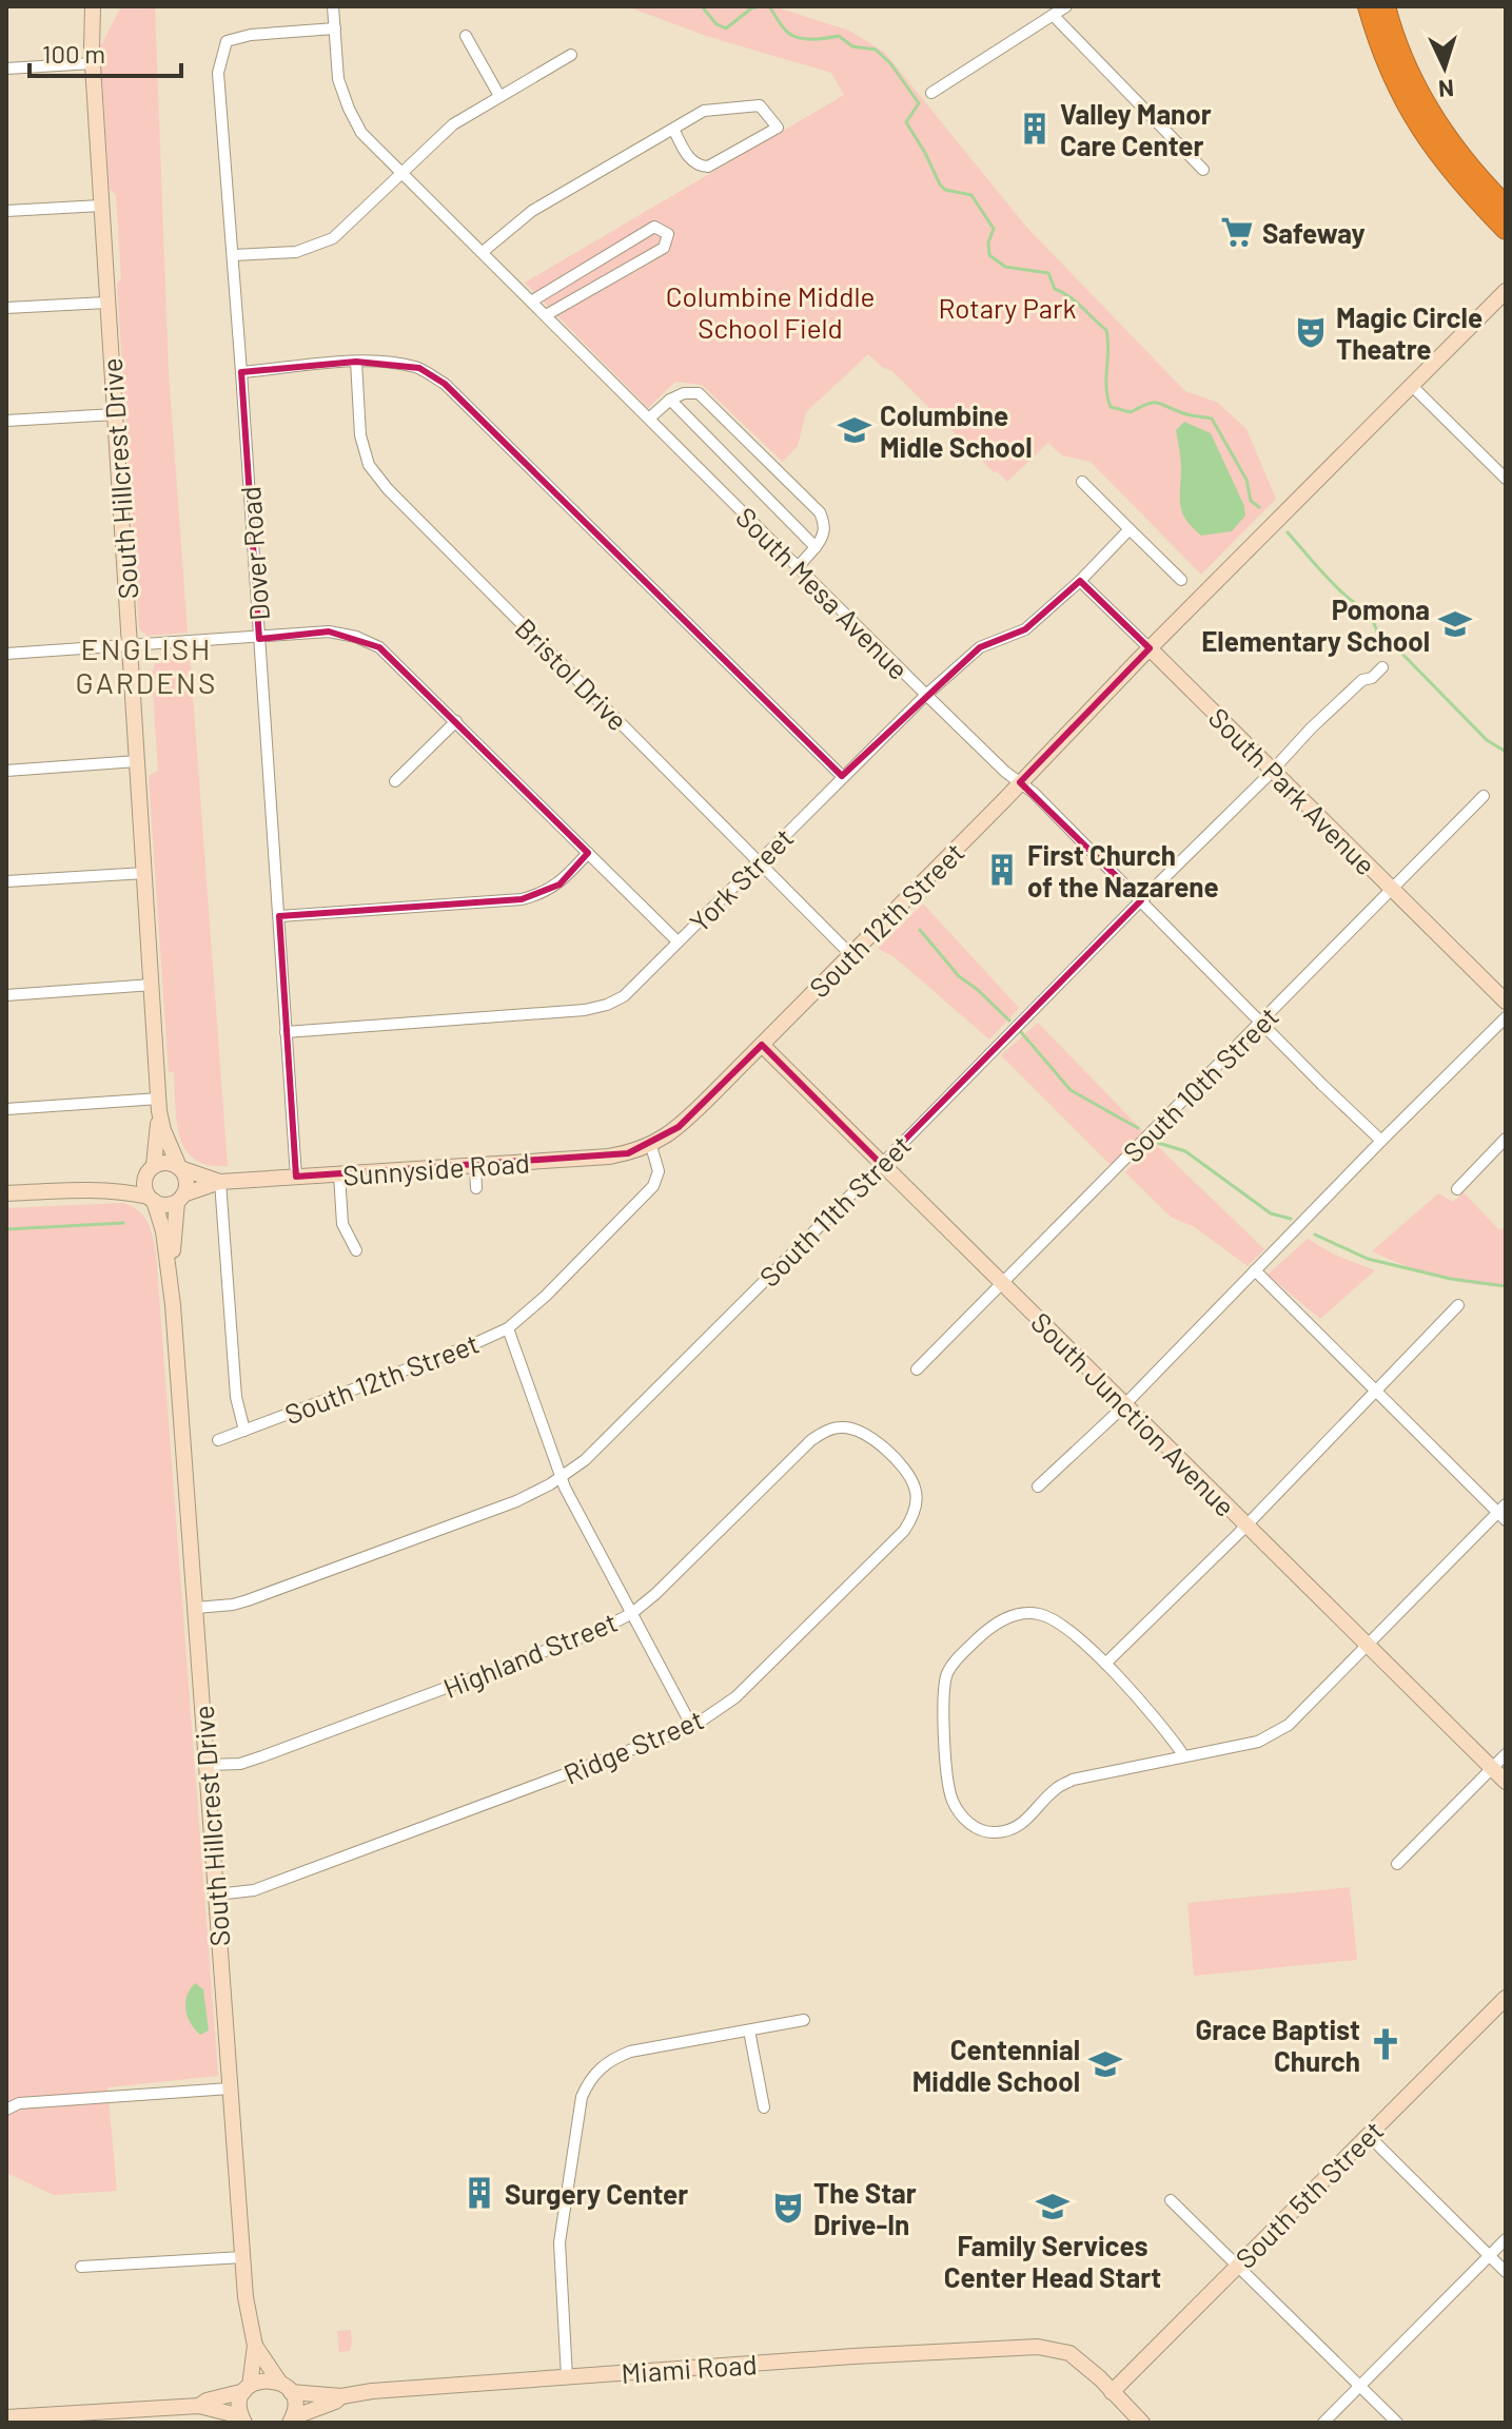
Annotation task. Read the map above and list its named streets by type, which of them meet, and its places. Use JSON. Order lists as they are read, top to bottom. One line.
{"streets":{"street":["South Hillcrest Drive","Dover Road","South Mesa Avenue","Bristol Drive","South Park Avenue","York Street","South 12th Street","South 10th Street","Sunnyside Road","South 11th Street","South Junction Avenue","Highland Street","Ridge Street","South 5th Street","Miami Road"]},"crossings":[["South Hillcrest Drive","South 11th Street"],["South Hillcrest Drive","Highland Street"],["South Hillcrest Drive","Ridge Street"],["South Hillcrest Drive","Miami Road"],["Dover Road","South Mesa Avenue"],["Dover Road","York Street"],["Dover Road","Sunnyside Road"],["South Mesa Avenue","York Street"],["South Mesa Avenue","South 12th Street"],["South Mesa Avenue","South 10th Street"],["South Mesa Avenue","South 11th Street"],["Bristol Drive","York Street"],["Bristol Drive","South 12th Street"],["South Park Avenue","York Street"],["South Park Avenue","South 12th Street"],["South Park Avenue","South 10th Street"],["South Park Avenue","South 11th Street"],["South 12th Street","Sunnyside Road"],["South 12th Street","South Junction Avenue"],["South 10th Street","South Junction Avenue"],["South 11th Street","South Junction Avenue"],["Highland Street","Ridge Street"],["South 5th Street","Miami Road"]],"districts":["ENGLISH GARDENS"],"parks":["Columbine Middle School Field","Rotary Park"],"places":{"building":["Valley Manor Care Center","First Church of the Nazarene","Surgery Center"],"supermarket":["Safeway"],"theatre":["Magic Circle Theatre","The Star Drive-In"],"school or university":["Columbine Midle School","Pomona Elementary School","Centennial Middle School","Family Services Center Head Start"],"church":["Grace Baptist Church"]},"scale_bar":"100 m","north":"bottom"}
